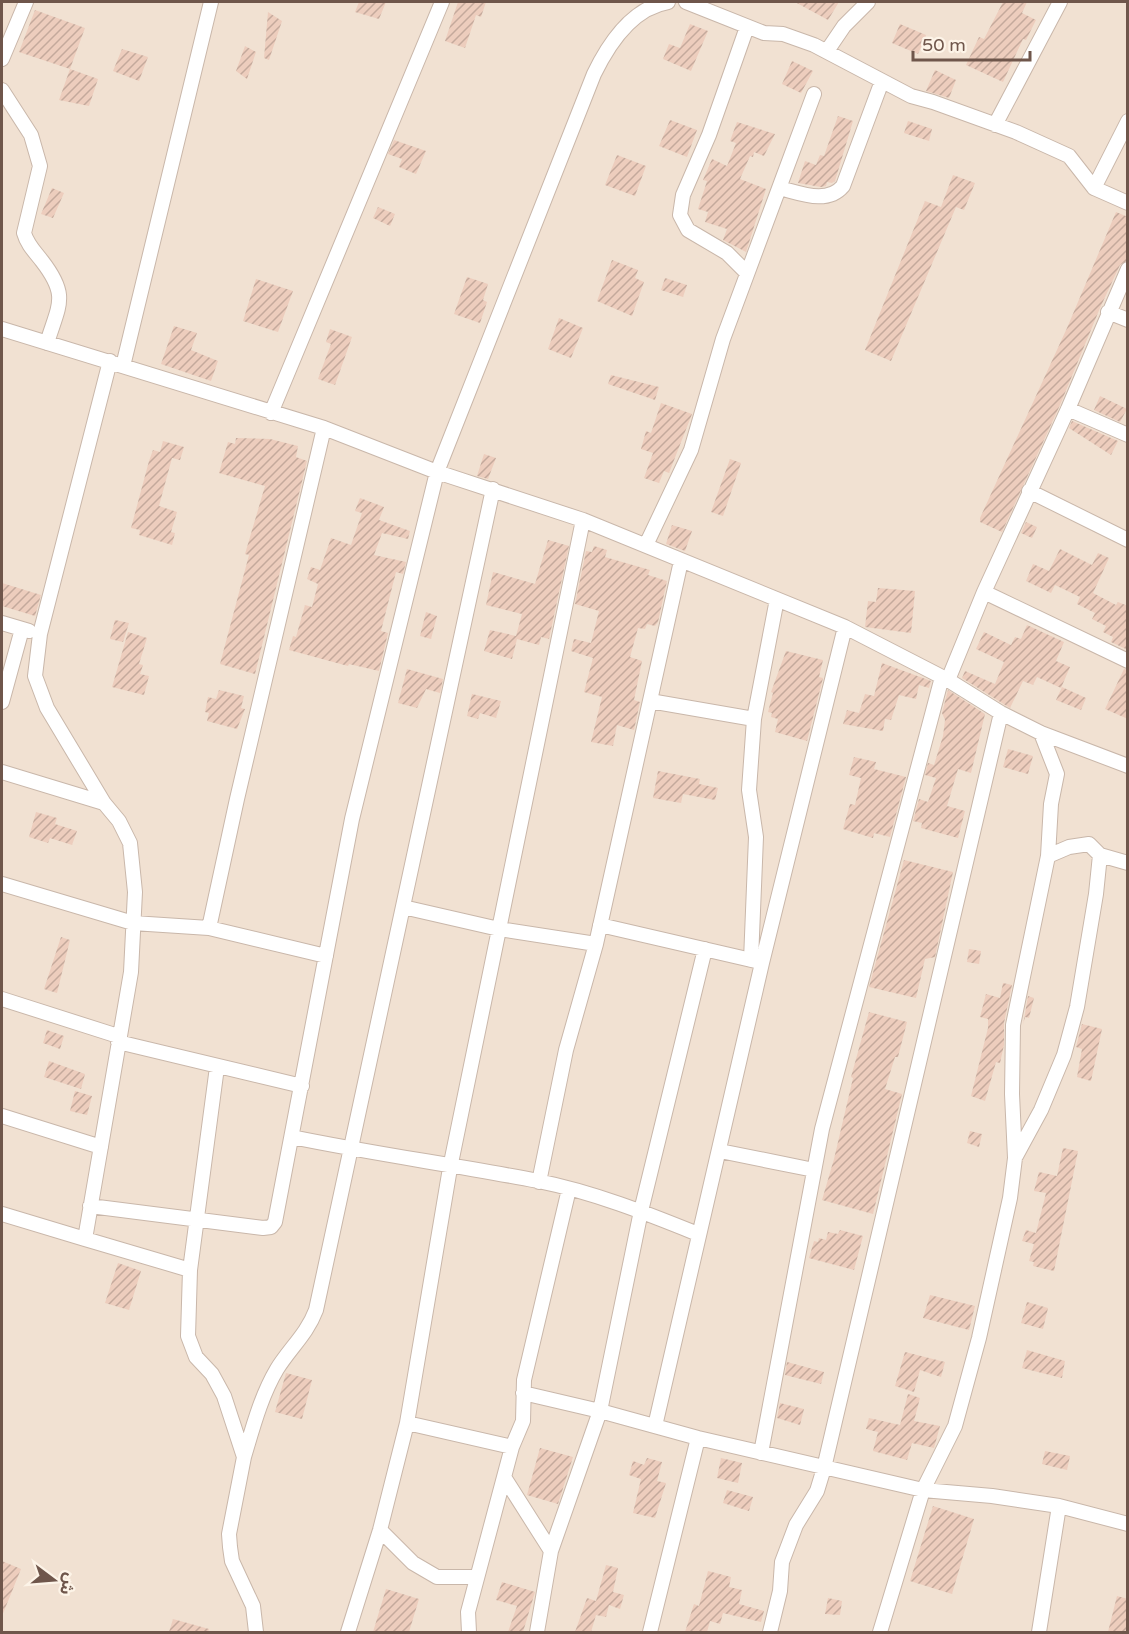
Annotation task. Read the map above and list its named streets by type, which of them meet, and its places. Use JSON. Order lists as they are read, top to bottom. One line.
{"scale_bar":"50 m","north":"right"}
